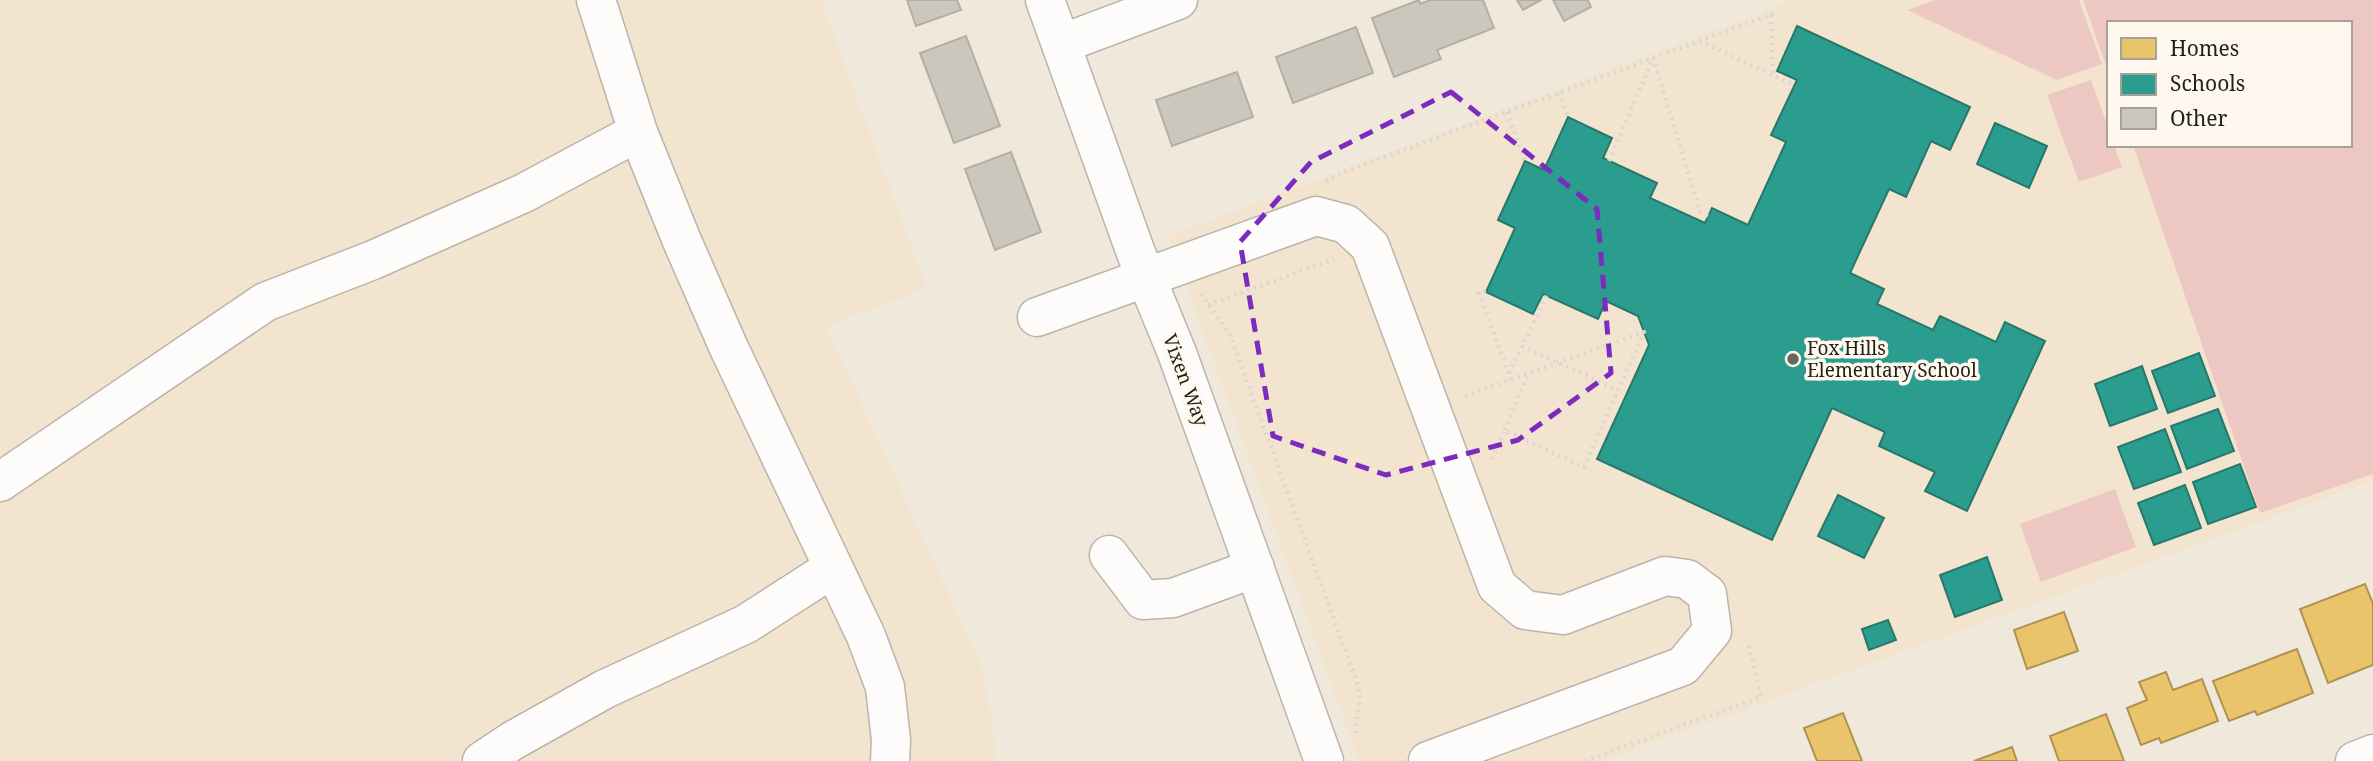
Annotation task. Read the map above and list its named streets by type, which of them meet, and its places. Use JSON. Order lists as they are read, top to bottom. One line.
{"streets":{"street":["Vixen Way"]},"places":["Fox Hills Elementary School"],"legend":["Homes","Schools","Other"]}
